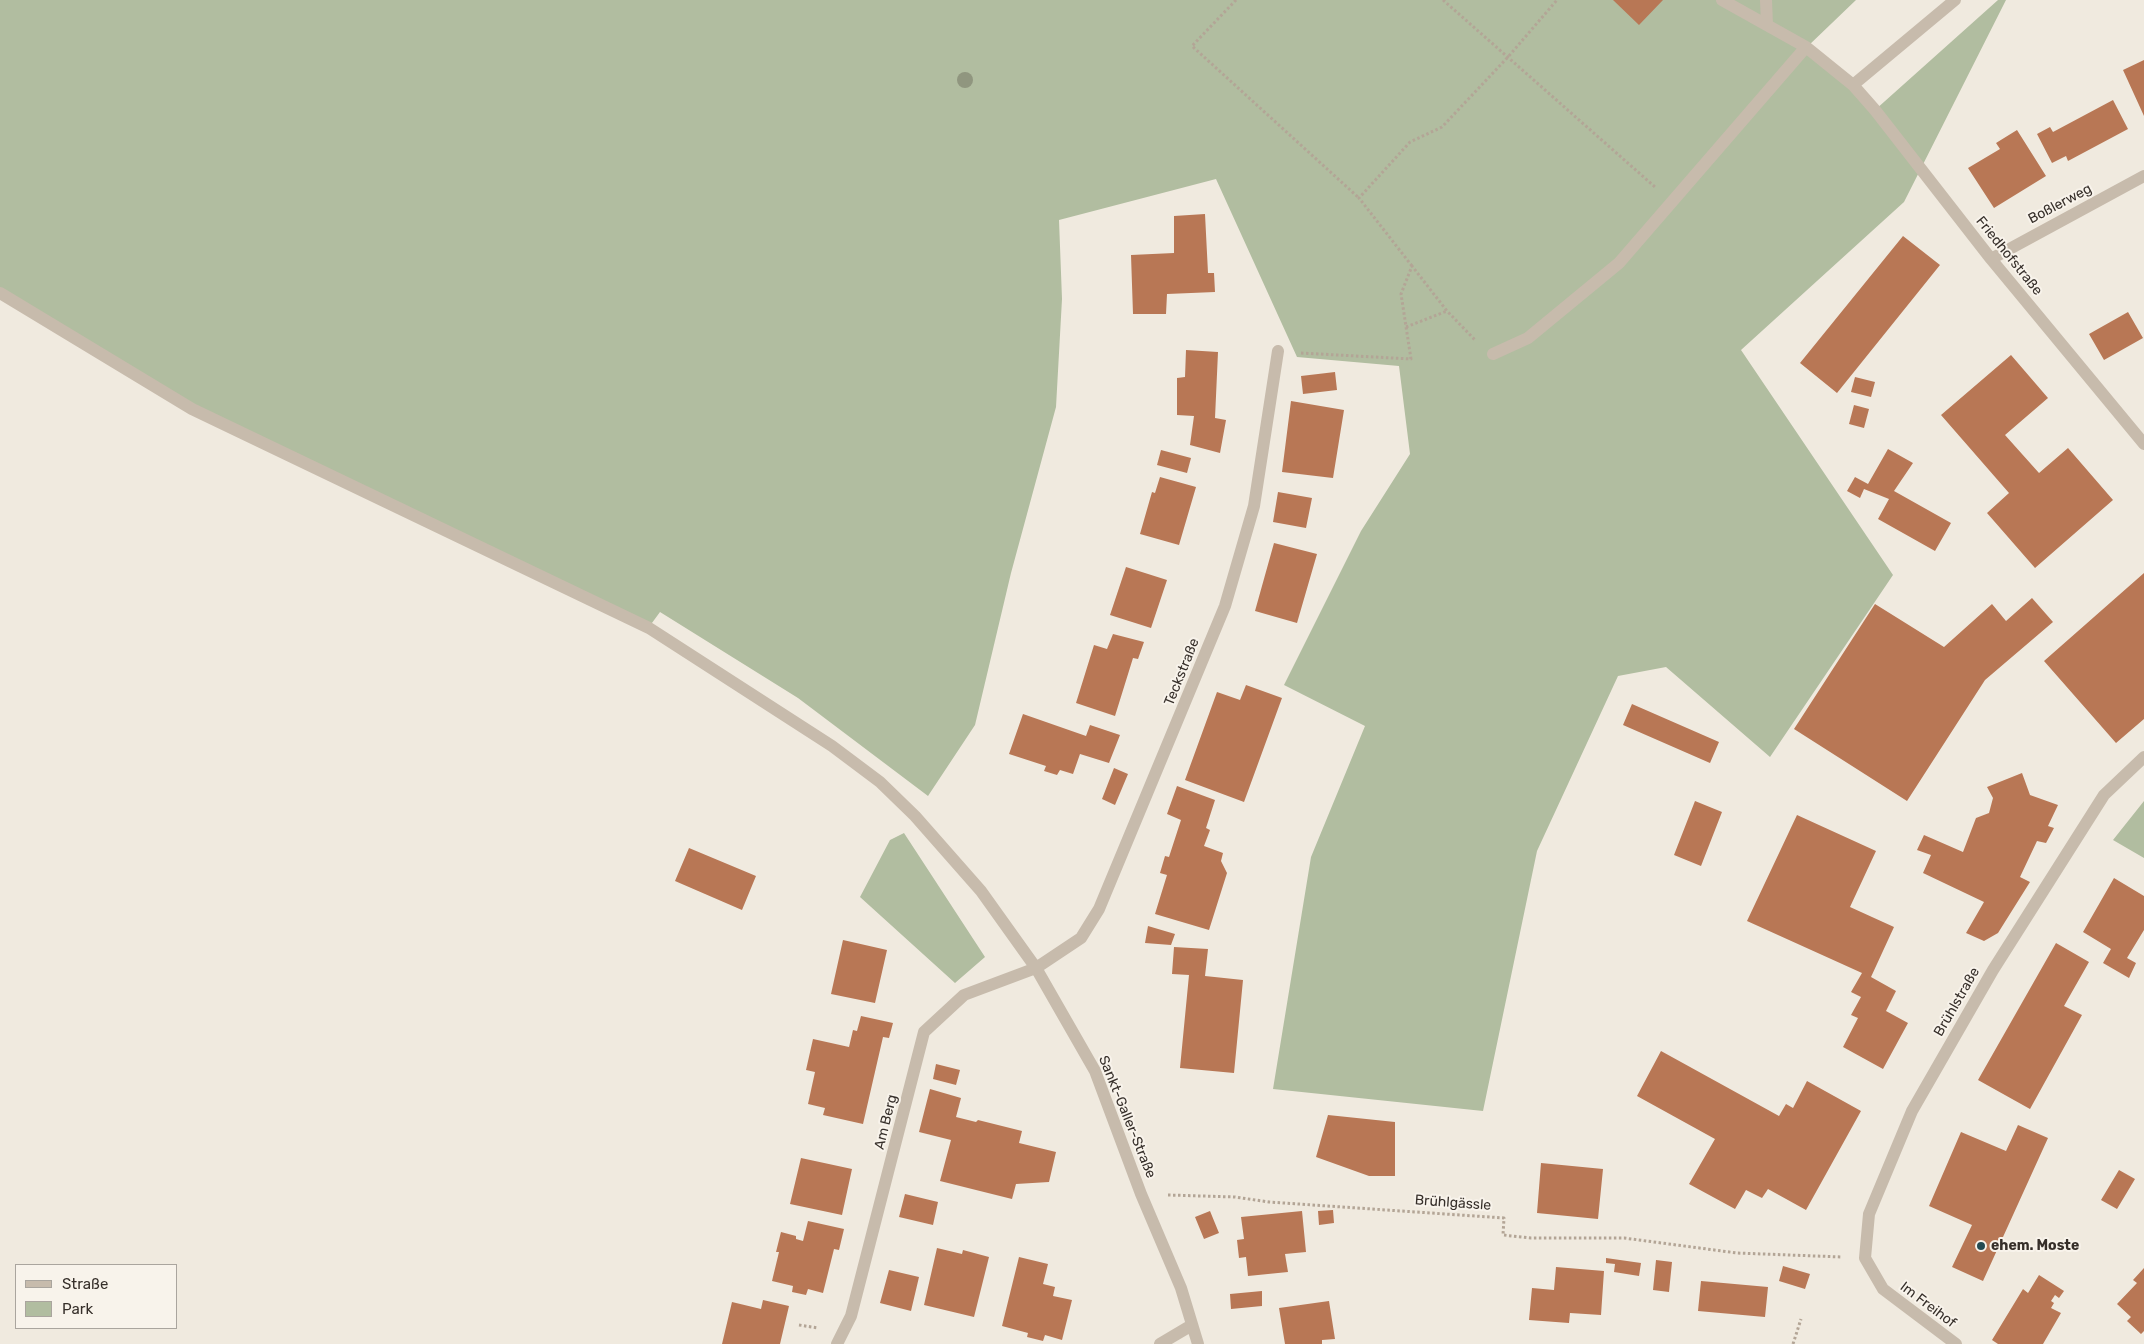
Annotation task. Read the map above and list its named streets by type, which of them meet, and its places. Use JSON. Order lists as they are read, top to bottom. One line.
{"streets":{"street":["Boßlerweg","Friedhofstraße","Teckstraße","Brühlstraße","Sankt-Galler-Straße","Am Berg","Im Freihof"],"path":["Brühlgässle"]},"crossings":[["Boßlerweg","Friedhofstraße"],["Teckstraße","Sankt-Galler-Straße"],["Teckstraße","Am Berg"],["Brühlstraße","Brühlgässle"],["Brühlstraße","Im Freihof"],["Sankt-Galler-Straße","Am Berg"],["Sankt-Galler-Straße","Brühlgässle"],["Brühlgässle","Im Freihof"]],"places":["ehem. Moste"],"legend":["Straße","Park"]}
